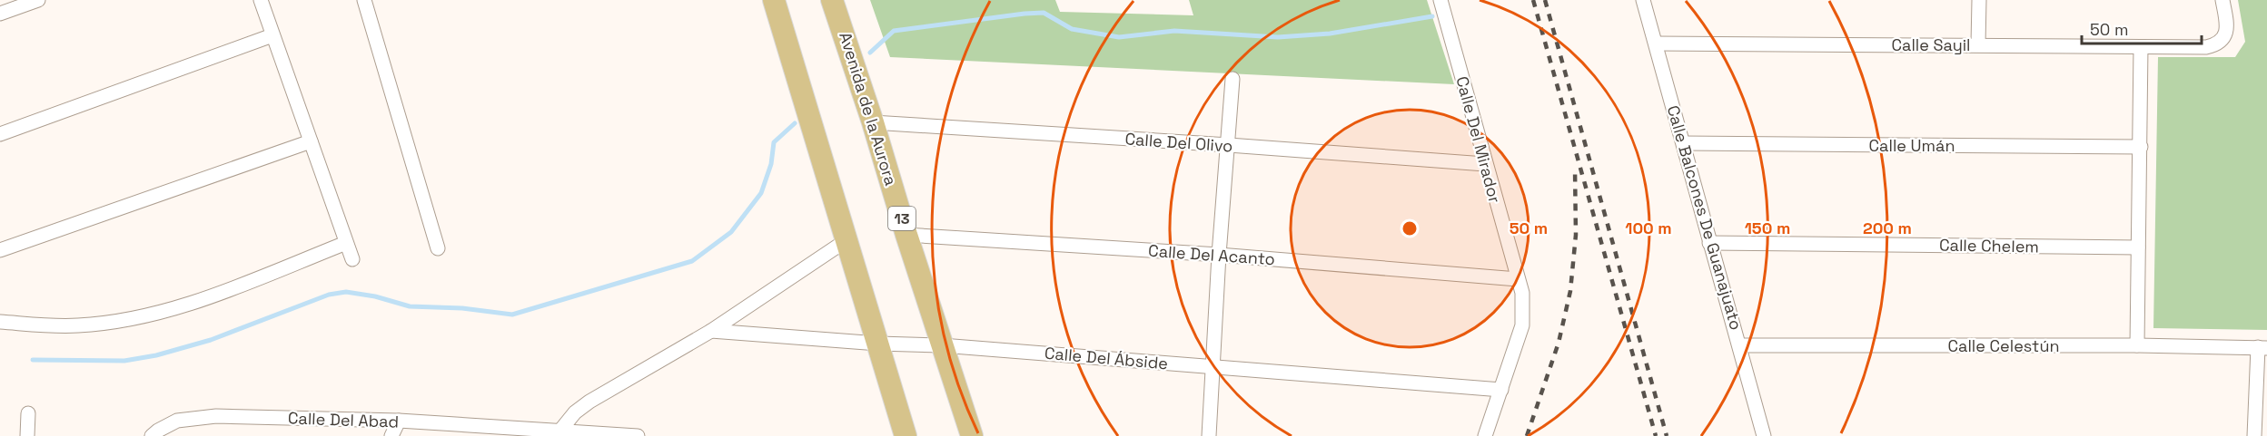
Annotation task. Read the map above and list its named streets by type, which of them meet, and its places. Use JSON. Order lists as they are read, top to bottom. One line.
{"streets":{"main road":["Avenida de la Aurora","13"],"street":["Calle Sayil","Calle Del Mirador","Calle Del Olivo","Calle Umán","Calle Balcones De Guanajuato","Calle Chelem","Calle Del Acanto","Calle Celestún","Calle Del Ábside","Calle Del Abad"]},"crossings":[["Calle Sayil","Calle Balcones De Guanajuato"],["Avenida de la Aurora","Calle Del Olivo"],["Avenida de la Aurora","Calle Del Acanto"],["Avenida de la Aurora","Calle Del Ábside"],["Calle Del Mirador","Calle Del Olivo"],["Calle Del Mirador","Calle Del Acanto"],["Calle Del Mirador","Calle Del Ábside"],["Calle Umán","Calle Balcones De Guanajuato"],["Calle Balcones De Guanajuato","Calle Chelem"],["Calle Balcones De Guanajuato","Calle Celestún"]],"scale_bar":"50 m","rings":["50 m","100 m","150 m","200 m"]}
